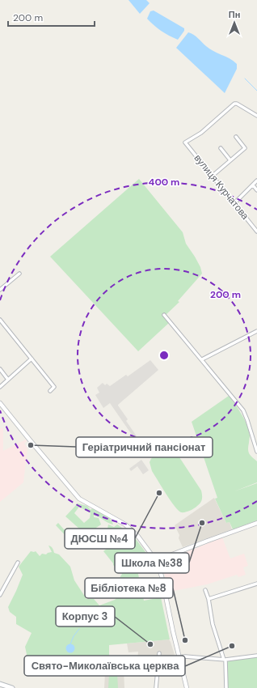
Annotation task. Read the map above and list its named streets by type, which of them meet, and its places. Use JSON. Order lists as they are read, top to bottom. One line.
{"streets":{"street":["вулиця Курчатова"]},"places":["Геріатричний пансіонат","ДЮСШ №4","Школа №38","Бібліотека №8","Корпус 3","Свято-Миколаївська церква"],"scale_bar":"200 m","north":"top","rings":["400 m","200 m"]}
